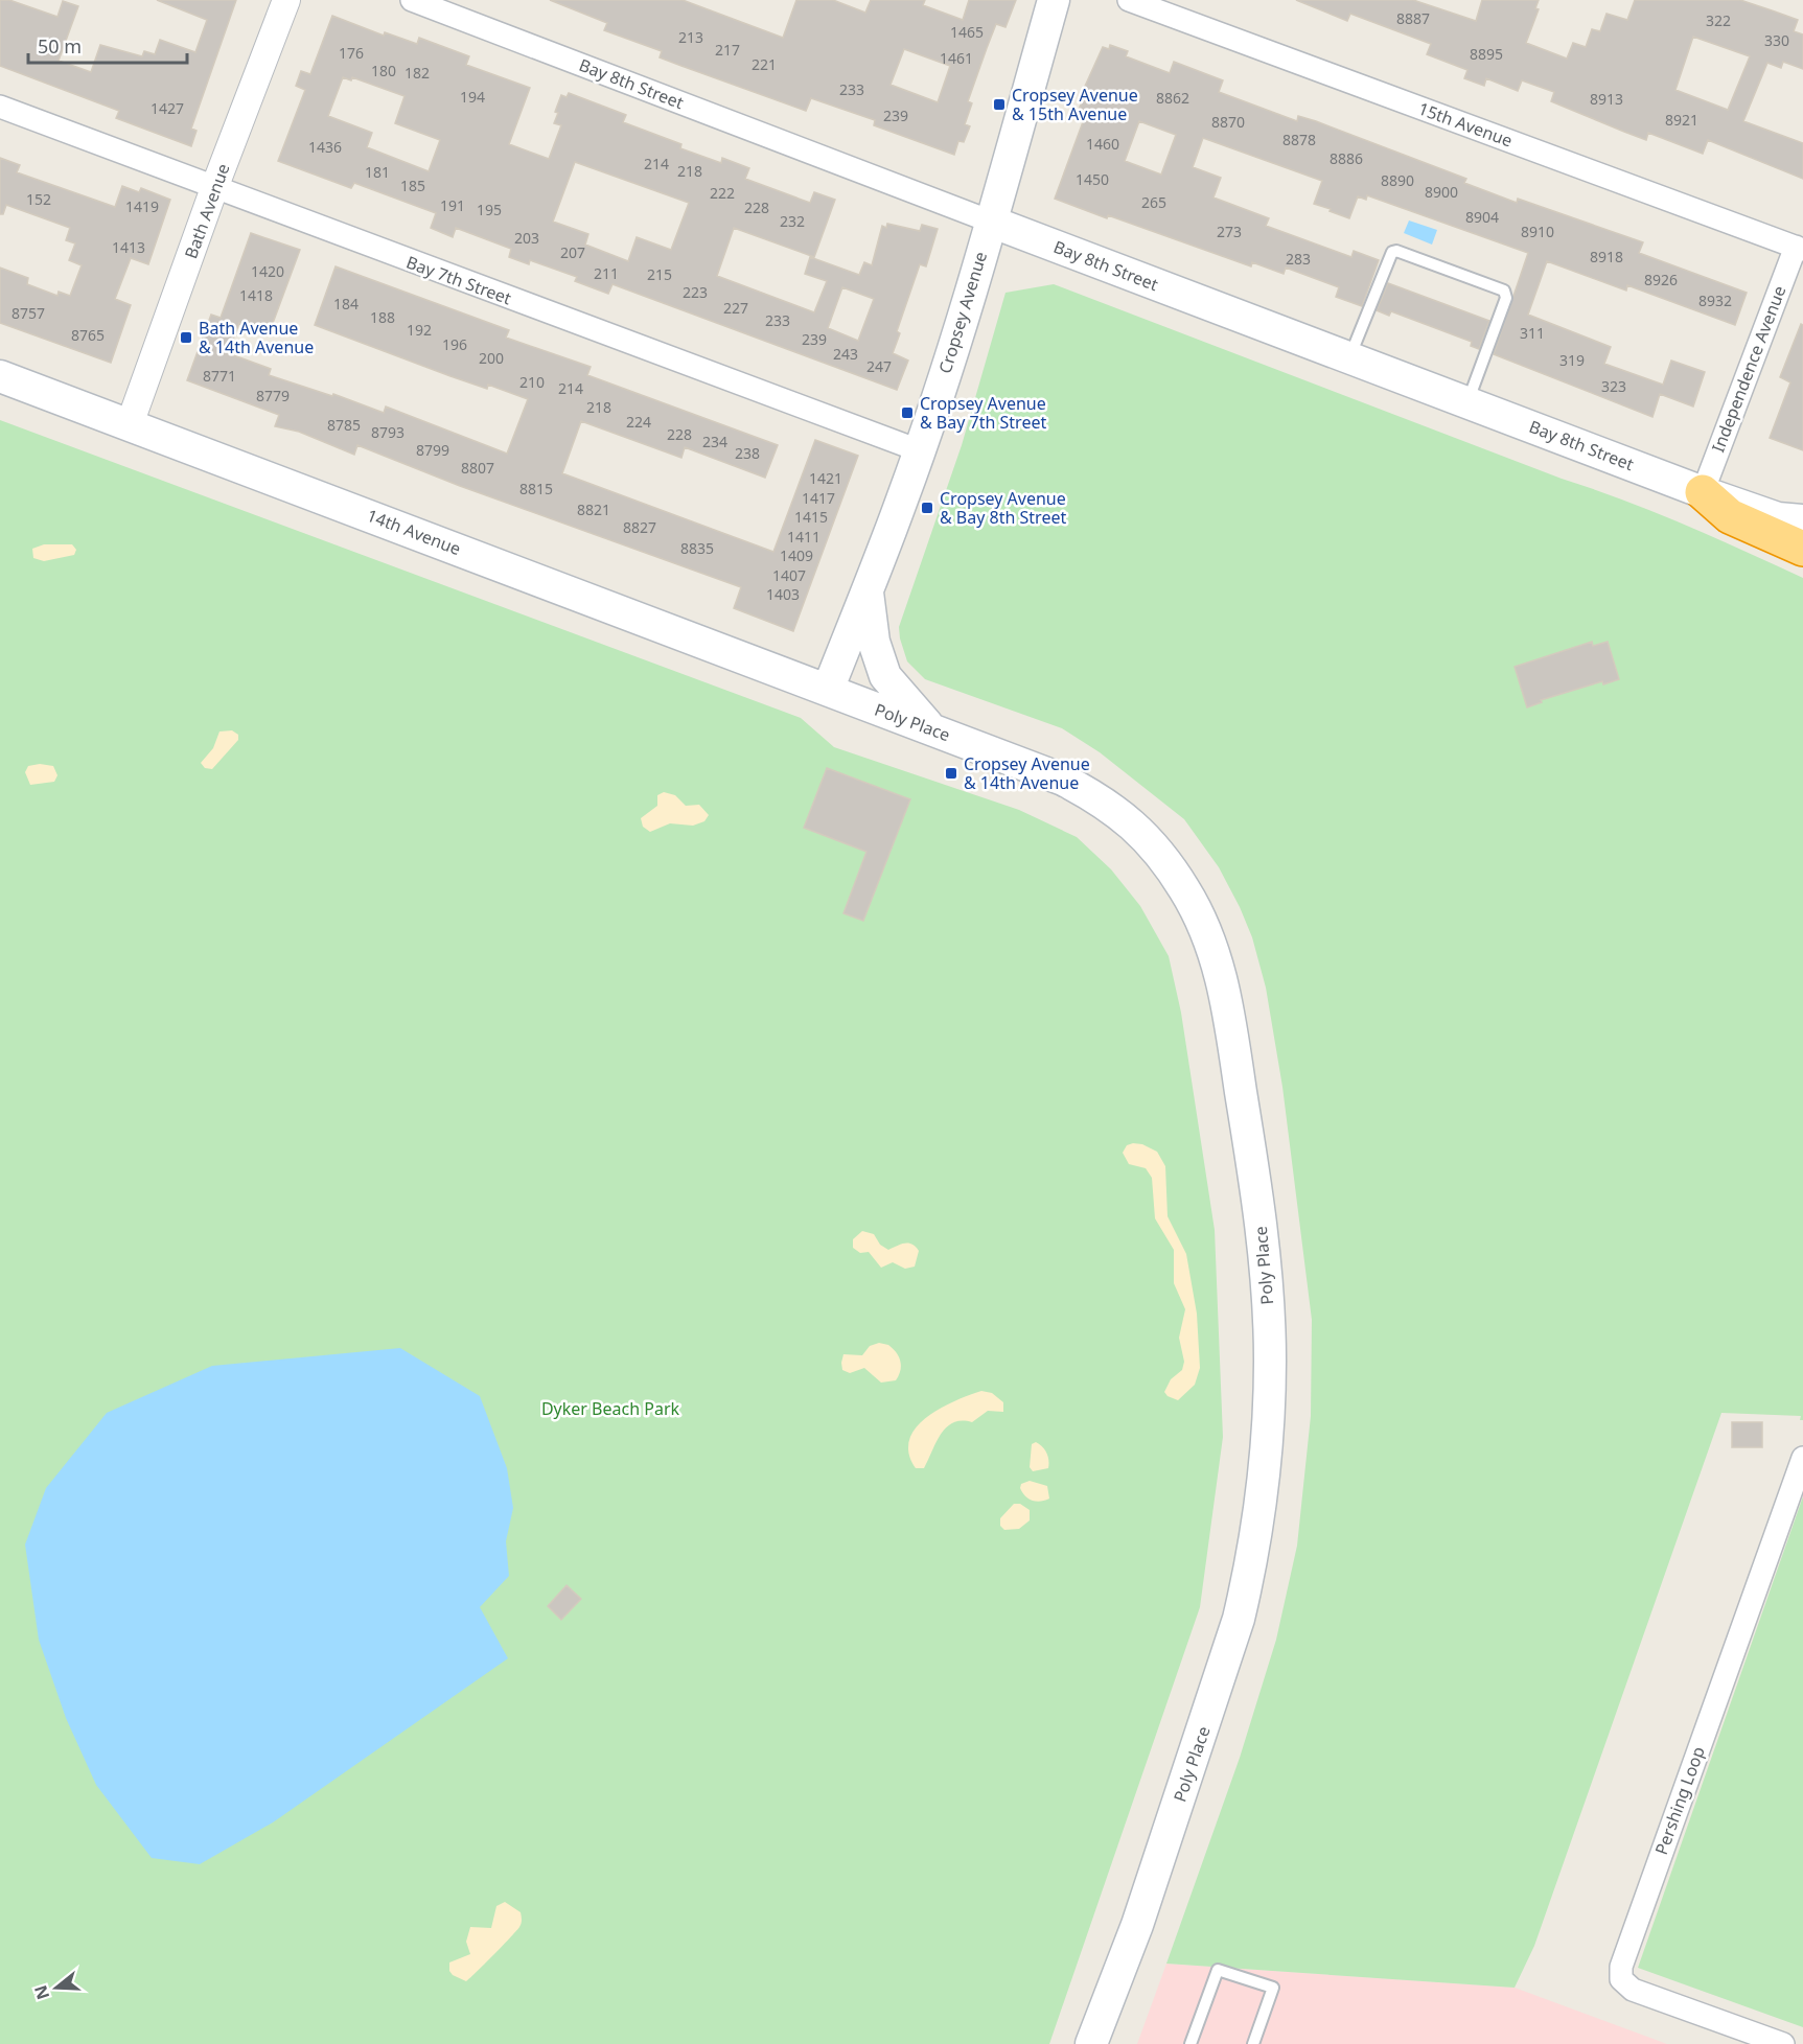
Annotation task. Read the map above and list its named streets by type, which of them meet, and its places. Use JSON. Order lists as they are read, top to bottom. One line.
{"streets":{"main road":["Bay 8th Street","Cropsey Avenue","14th Avenue","Poly Place"],"street":["15th Avenue","Bath Avenue","Bay 7th Street","Independence Avenue","Pershing Loop"]},"crossings":[["Bay 8th Street","Cropsey Avenue"],["Bay 8th Street","Independence Avenue"],["15th Avenue","Independence Avenue"],["Bath Avenue","Bay 7th Street"],["Bath Avenue","14th Avenue"],["Bay 7th Street","Cropsey Avenue"],["Cropsey Avenue","14th Avenue"],["Cropsey Avenue","Poly Place"],["14th Avenue","Poly Place"]],"parks":["Dyker Beach Park"],"places":{"transit":["Cropsey Avenue & 15th Avenue","Bath Avenue & 14th Avenue","Cropsey Avenue & Bay 7th Street","Cropsey Avenue & Bay 8th Street","Cropsey Avenue & 14th Avenue"]},"house_numbers":["8887","322","1465","213","330","217","176","8895","1461","221","180","182","233","194","8862","8913","1427","239","8921","8870","8878","1460","1436","8886","214","218","181","1450","8890","185","8900","222","152","265","191","1419","228","195","8904","232","273","8910","203","1413","207","8918","283","1420","211","215","8926","223","1418","8932","184","227","8757","188","233","192","311","8765","239","196","243","200","319","247","8771","210","323","214","8779","218","224","8785","8793","228","234","8799","238","8807","1421","8815","1417","8821","1415","8827","1411","8835","1409","1407","1403"],"scale_bar":"50 m","north":"left"}
